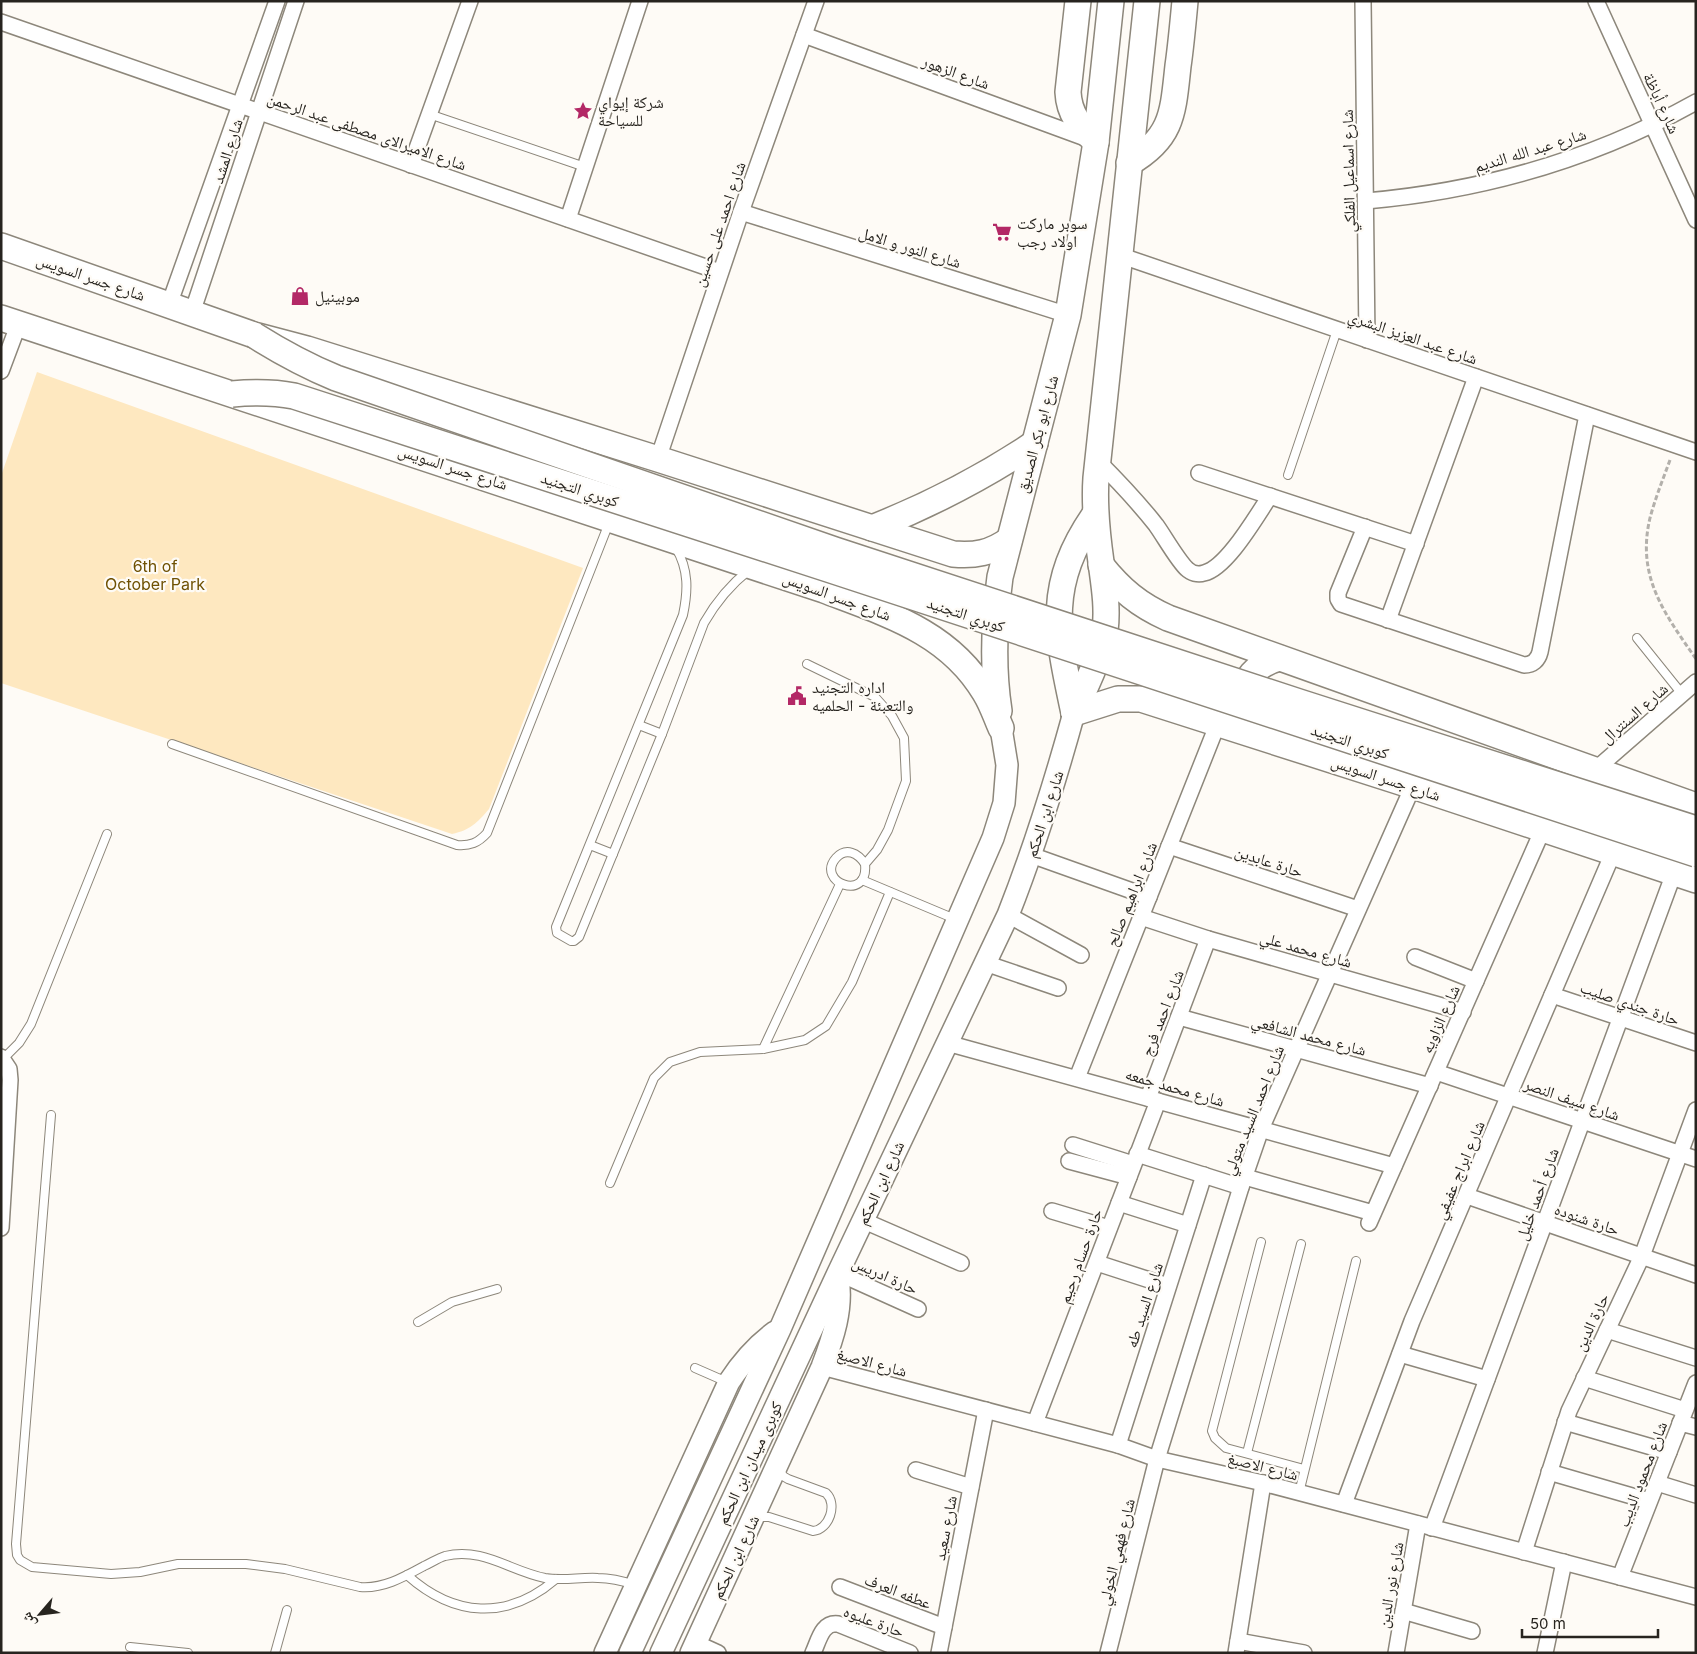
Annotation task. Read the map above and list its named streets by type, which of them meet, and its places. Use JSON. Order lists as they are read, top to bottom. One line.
{"streets":{"main road":["شارع جسر السويس","شارع ابو بكر الصديق","كوبري التجنيد","شارع ابن الحكم","كوبرى ميدان ابن الحكم"],"street":["شارع الزهور","شارع أباظة","شارع الاميرالاى مصطفى عبد الرحمن","شارع عبد الله النديم","شارع المشد","شارع اسماعيل الفلكي","شارع احمد على حسين","شارع النور و الامل","شارع عبد العزيز البشري","شارع السنترال","حارة عابدين","شارع ابراهيم صالح","شارع محمد علي","حارة جندي صليب","شارع احمد فرج","شارع الزاويه","شارع محمد الشافعي","شارع محمد جمعه","شارع سيف النصر","شارع احمد السيد متولي","شارع ابراج عفيفي","شارع أحمد خليل","حارة شنوده","حارة حسام رحيم","حارة ادريس","شارع السيد طه","حارة الدين","شارع الاصبغ","شارع محمود الديب","شارع سعيد","شارع فهمي الخولي","شارع نور الدين","عطفه العرف","حارة عليوه"]},"crossings":[["شارع الزهور","شارع احمد على حسين"],["شارع الزهور","شارع ابو بكر الصديق"],["شارع أباظة","شارع عبد الله النديم"],["شارع الاميرالاى مصطفى عبد الرحمن","شارع المشد"],["شارع الاميرالاى مصطفى عبد الرحمن","شارع احمد على حسين"],["شارع عبد الله النديم","شارع اسماعيل الفلكي"],["شارع المشد","شارع جسر السويس"],["شارع اسماعيل الفلكي","شارع عبد العزيز البشري"],["شارع احمد على حسين","شارع النور و الامل"],["شارع احمد على حسين","شارع جسر السويس"],["شارع النور و الامل","شارع ابو بكر الصديق"],["شارع جسر السويس","شارع ابو بكر الصديق"],["شارع جسر السويس","كوبري التجنيد"],["شارع جسر السويس","شارع ابن الحكم"],["شارع جسر السويس","شارع ابراهيم صالح"],["شارع جسر السويس","شارع الزاويه"],["شارع جسر السويس","شارع احمد السيد متولي"],["شارع جسر السويس","شارع ابراج عفيفي"],["شارع جسر السويس","شارع أحمد خليل"],["شارع ابو بكر الصديق","شارع ابن الحكم"],["شارع ابن الحكم","شارع محمد جمعه"],["شارع ابن الحكم","حارة ادريس"],["شارع ابن الحكم","شارع الاصبغ"],["شارع ابن الحكم","كوبرى ميدان ابن الحكم"],["حارة عابدين","شارع ابراهيم صالح"],["حارة عابدين","شارع احمد السيد متولي"],["شارع ابراهيم صالح","شارع محمد علي"],["شارع ابراهيم صالح","شارع محمد جمعه"],["شارع محمد علي","شارع احمد فرج"],["شارع محمد علي","شارع الزاويه"],["شارع محمد علي","شارع احمد السيد متولي"],["حارة جندي صليب","شارع ابراج عفيفي"],["حارة جندي صليب","شارع أحمد خليل"],["شارع احمد فرج","شارع محمد الشافعي"],["شارع احمد فرج","شارع محمد جمعه"],["شارع احمد فرج","حارة حسام رحيم"],["شارع الزاويه","شارع محمد الشافعي"],["شارع الزاويه","شارع محمد جمعه"],["شارع الزاويه","شارع سيف النصر"],["شارع الزاويه","شارع احمد السيد متولي"],["شارع محمد الشافعي","شارع احمد السيد متولي"],["شارع محمد جمعه","شارع احمد السيد متولي"],["شارع محمد جمعه","حارة حسام رحيم"],["شارع سيف النصر","شارع ابراج عفيفي"],["شارع سيف النصر","شارع أحمد خليل"],["شارع سيف النصر","حارة الدين"],["شارع احمد السيد متولي","شارع الاصبغ"],["شارع احمد السيد متولي","شارع فهمي الخولي"],["شارع ابراج عفيفي","حارة شنوده"],["شارع ابراج عفيفي","شارع الاصبغ"],["شارع أحمد خليل","حارة شنوده"],["شارع أحمد خليل","شارع الاصبغ"],["شارع أحمد خليل","شارع نور الدين"],["حارة شنوده","حارة الدين"],["حارة حسام رحيم","شارع الاصبغ"],["حارة ادريس","كوبرى ميدان ابن الحكم"],["شارع السيد طه","شارع الاصبغ"],["حارة الدين","شارع الاصبغ"],["شارع الاصبغ","شارع محمود الديب"],["شارع الاصبغ","شارع سعيد"],["شارع الاصبغ","شارع فهمي الخولي"],["شارع الاصبغ","شارع نور الدين"],["شارع سعيد","عطفه العرف"]],"parks":["6th of October Park"],"places":{"place":["شركة إيواي للسياحة"],"supermarket":["سوبر ماركت اولاد رجب"],"shop":["موبينيل"],"public building":["اداره التجنيد والتعبئة - الحلميه"]},"scale_bar":"50 m","north":"bottom left"}
